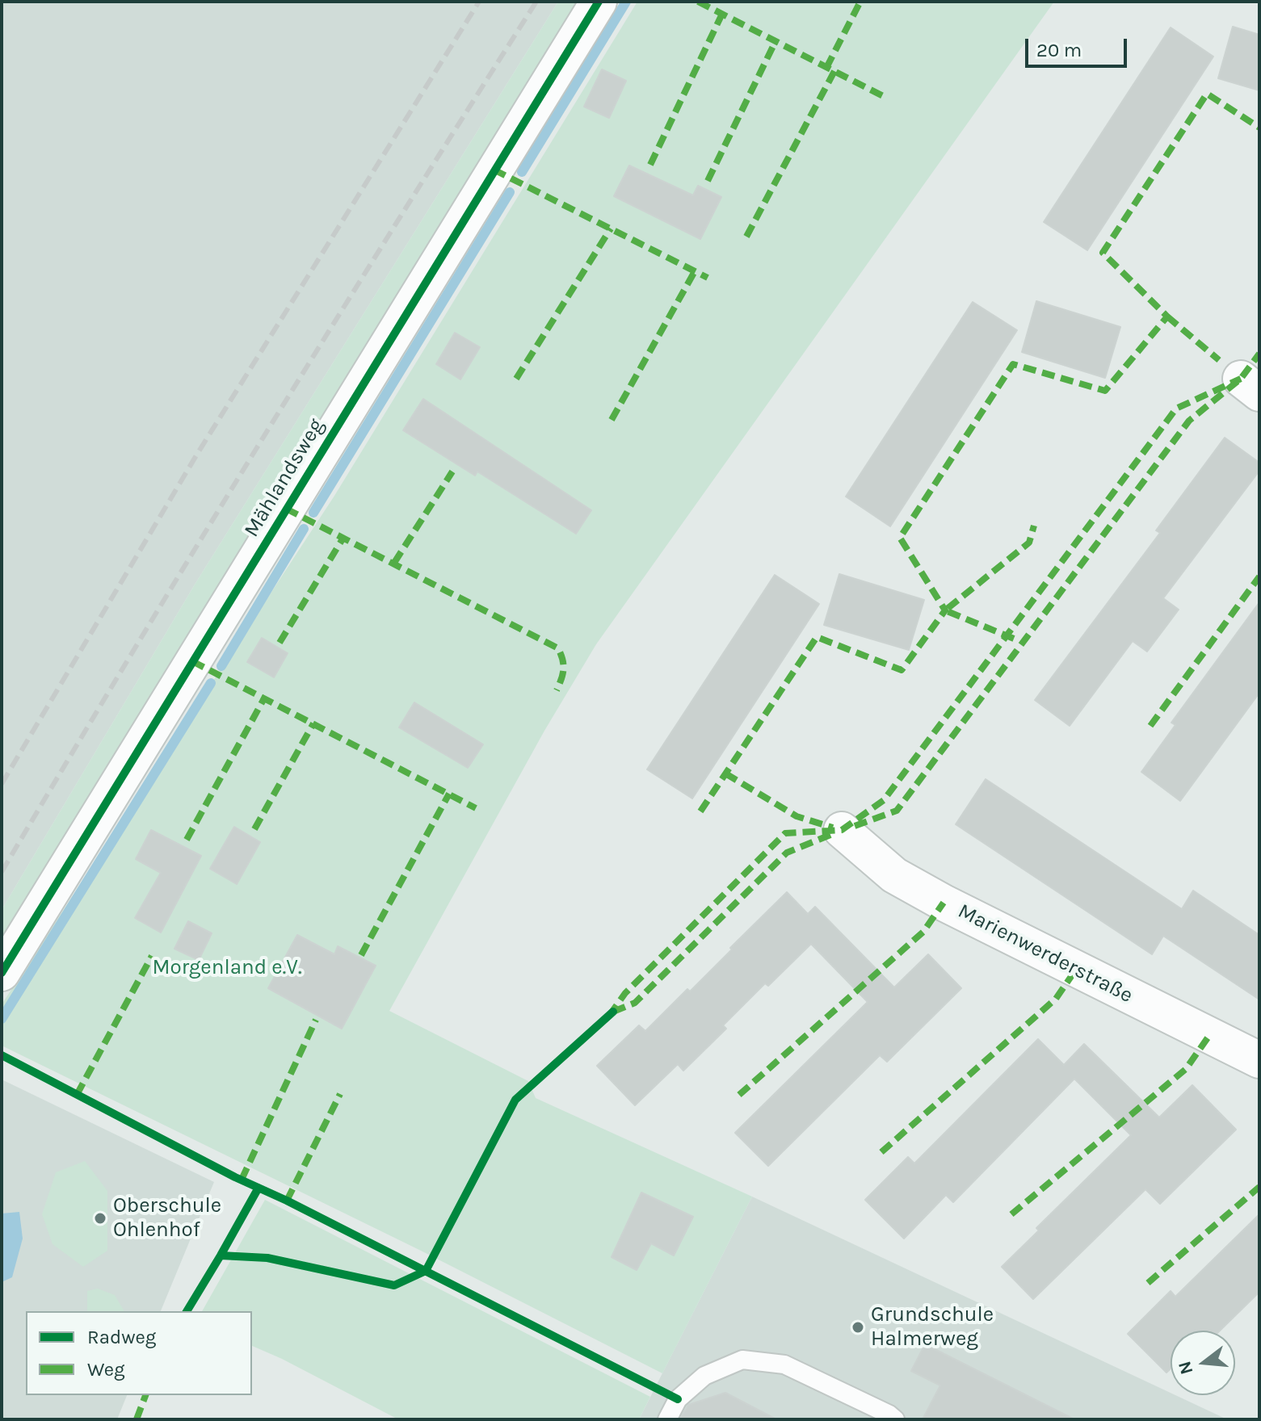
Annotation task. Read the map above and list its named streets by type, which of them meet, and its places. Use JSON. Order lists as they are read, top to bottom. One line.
{"streets":{"street":["Mählandsweg","Marienwerderstraße"]},"parks":["Morgenland e.V."],"places":["Oberschule Ohlenhof","Grundschule Halmerweg"],"legend":["Radweg","Weg"],"scale_bar":"20 m","north":"left"}
